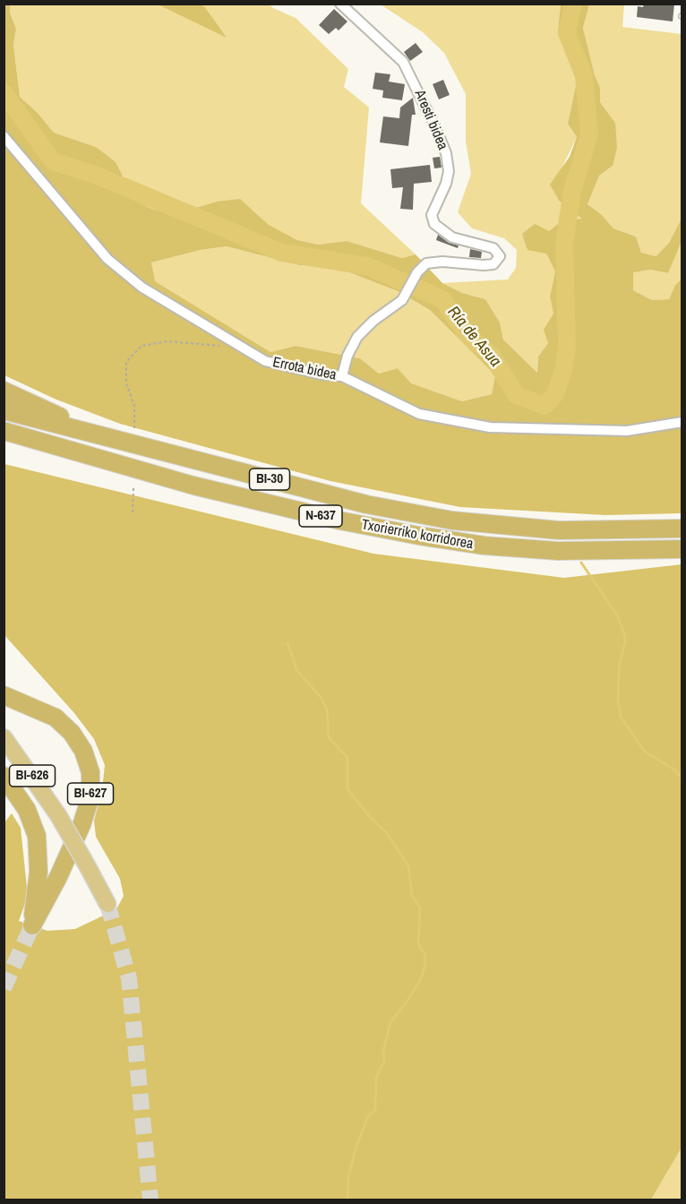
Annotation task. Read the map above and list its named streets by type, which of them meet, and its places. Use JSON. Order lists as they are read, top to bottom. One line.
{"streets":{"highway":["BI-30","N-637","Txorierriko korridorea","BI-626","BI-627"],"street":["Aresti bidea","Errota bidea"]},"crossings":[["Aresti bidea","Errota bidea"]],"water":["Ría de Asua"]}
